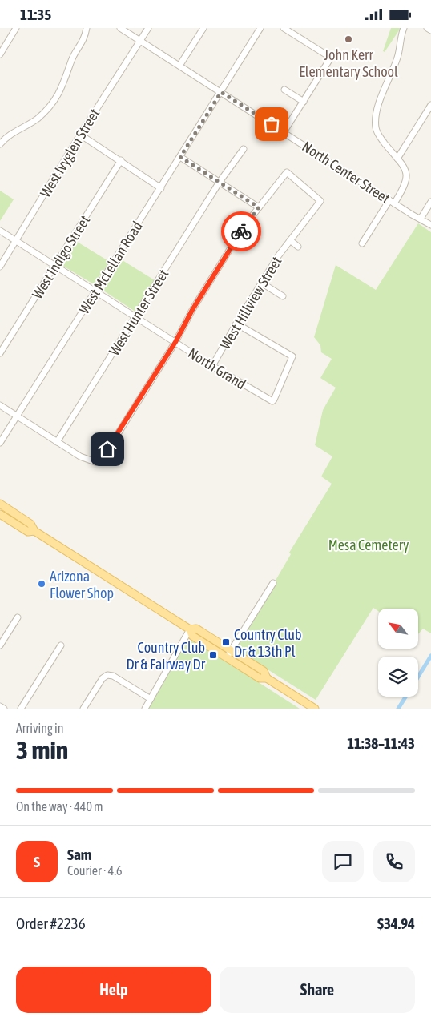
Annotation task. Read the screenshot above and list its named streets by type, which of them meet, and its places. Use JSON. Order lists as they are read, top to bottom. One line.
{"streets":{"street":["West Ivyglen Street","North Center Street","West Indigo Street","West McLellan Road","West Hillview Street","West Hunter Street","North Grand"]},"crossings":[["West Ivyglen Street","North Center Street"],["West Ivyglen Street","North Grand"],["North Center Street","West McLellan Road"],["West Indigo Street","North Grand"],["West McLellan Road","North Grand"],["West Hillview Street","North Grand"],["West Hunter Street","North Grand"]],"parks":["Mesa Cemetery"],"places":{"other":["John Kerr Elementary School","Arizona Flower Shop"],"transit":["Country Club Dr & 13th Pl","Country Club Dr & Fairway Dr"]},"north":"top left","page":{"status":"11:35","heading":["3 min","Arriving in","11:38–11:43"],"panel":["Sam","Courier · 4.6","Order #2236","$34.94"],"bar":"On the way · 440 m","round":"S","buttons":["Help","Share"]}}
